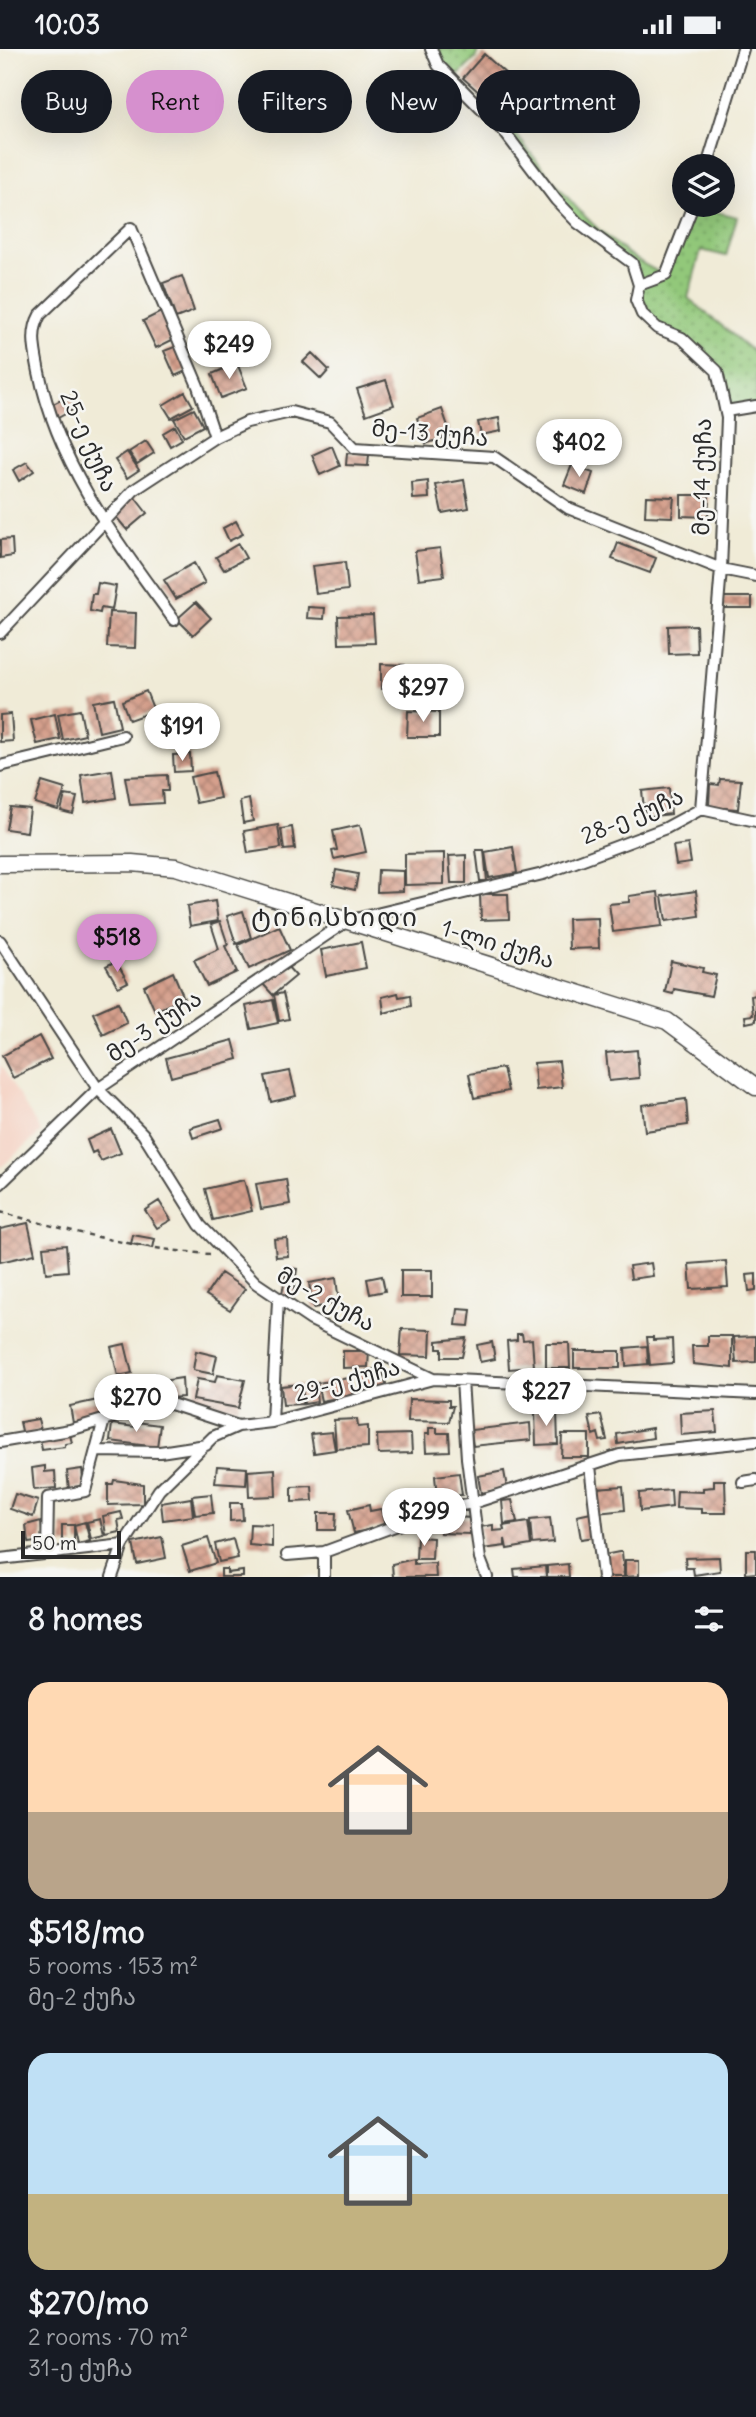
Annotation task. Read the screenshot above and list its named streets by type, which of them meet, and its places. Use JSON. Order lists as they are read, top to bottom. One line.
{"streets":{"main road":["1-ლი ქუჩა"],"street":["მე-13 ქუჩა","25-ე ქუჩა","მე-14 ქუჩა","28-ე ქუჩა","მე-3 ქუჩა","მე-2 ქუჩა","29-ე ქუჩა"]},"crossings":[["მე-13 ქუჩა","25-ე ქუჩა"],["მე-13 ქუჩა","მე-14 ქუჩა"],["მე-13 ქუჩა","28-ე ქუჩა"],["მე-14 ქუჩა","28-ე ქუჩა"],["28-ე ქუჩა","1-ლი ქუჩა"],["28-ე ქუჩა","მე-3 ქუჩა"],["1-ლი ქუჩა","მე-3 ქუჩა"],["მე-3 ქუჩა","მე-2 ქუჩა"],["მე-2 ქუჩა","29-ე ქუჩა"]],"districts":["ტინისხიდი"],"scale_bar":"50 m","page":{"status":"10:03","chip":["Buy","Rent","Filters","New","Apartment"],"price":["$249","$402","$297","$191","$518","$227","$270","$299"],"scale":"50 m","heading":"8 homes","list":[{"name":"$518/mo","note":"5 rooms · 153 m² · მე-2 ქუჩა"},{"name":"$270/mo","note":"2 rooms · 70 m² · 31-ე ქუჩა"}]}}
